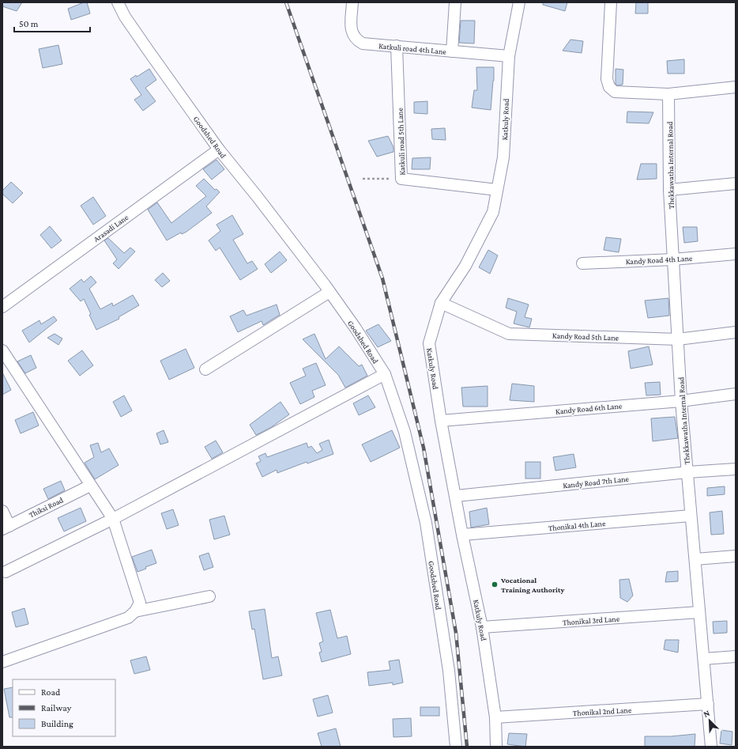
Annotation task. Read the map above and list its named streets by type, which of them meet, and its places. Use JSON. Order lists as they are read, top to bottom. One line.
{"streets":{"street":["Katkuli road 4th Lane","Katkuly Road","Goodshed Road","Katkuli road 5th Lane","Thekkawatha Internal Road","Arasadi Lane","Kandy Road 4th Lane","Kandy Road 5th Lane","Kandy Road 6th Lane","Kandy Road 7th Lane","Thiksi Road","Thonikal 4th Lane","Thonikal 3rd Lane","Thonikal 2nd Lane"]},"crossings":[["Katkuli road 4th Lane","Katkuly Road"],["Katkuli road 4th Lane","Katkuli road 5th Lane"],["Katkuly Road","Katkuli road 5th Lane"],["Katkuly Road","Kandy Road 5th Lane"],["Katkuly Road","Kandy Road 6th Lane"],["Katkuly Road","Kandy Road 7th Lane"],["Katkuly Road","Thonikal 4th Lane"],["Katkuly Road","Thonikal 3rd Lane"],["Katkuly Road","Thonikal 2nd Lane"],["Goodshed Road","Arasadi Lane"],["Thekkawatha Internal Road","Kandy Road 4th Lane"],["Thekkawatha Internal Road","Kandy Road 5th Lane"],["Thekkawatha Internal Road","Kandy Road 6th Lane"],["Thekkawatha Internal Road","Kandy Road 7th Lane"],["Thekkawatha Internal Road","Thonikal 4th Lane"],["Thekkawatha Internal Road","Thonikal 3rd Lane"],["Thekkawatha Internal Road","Thonikal 2nd Lane"]],"places":["Vocational Training Authority"],"legend":["Road","Railway","Building"],"scale_bar":"50 m","north":"top left"}
